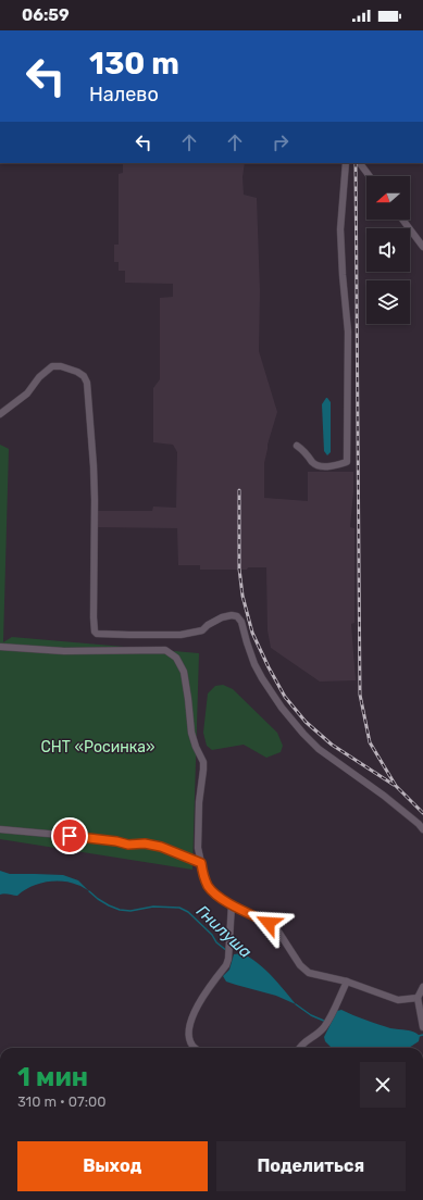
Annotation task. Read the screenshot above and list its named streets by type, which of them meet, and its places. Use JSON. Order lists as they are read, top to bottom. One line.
{"water":["Гнилуша"],"parks":["СНТ «Росинка»"],"north":"left","page":{"status":"06:59","turn":["130 m","Налево"],"heading":["1 мин","310 m · 07:00"],"buttons":["Выход","Поделиться"]}}
